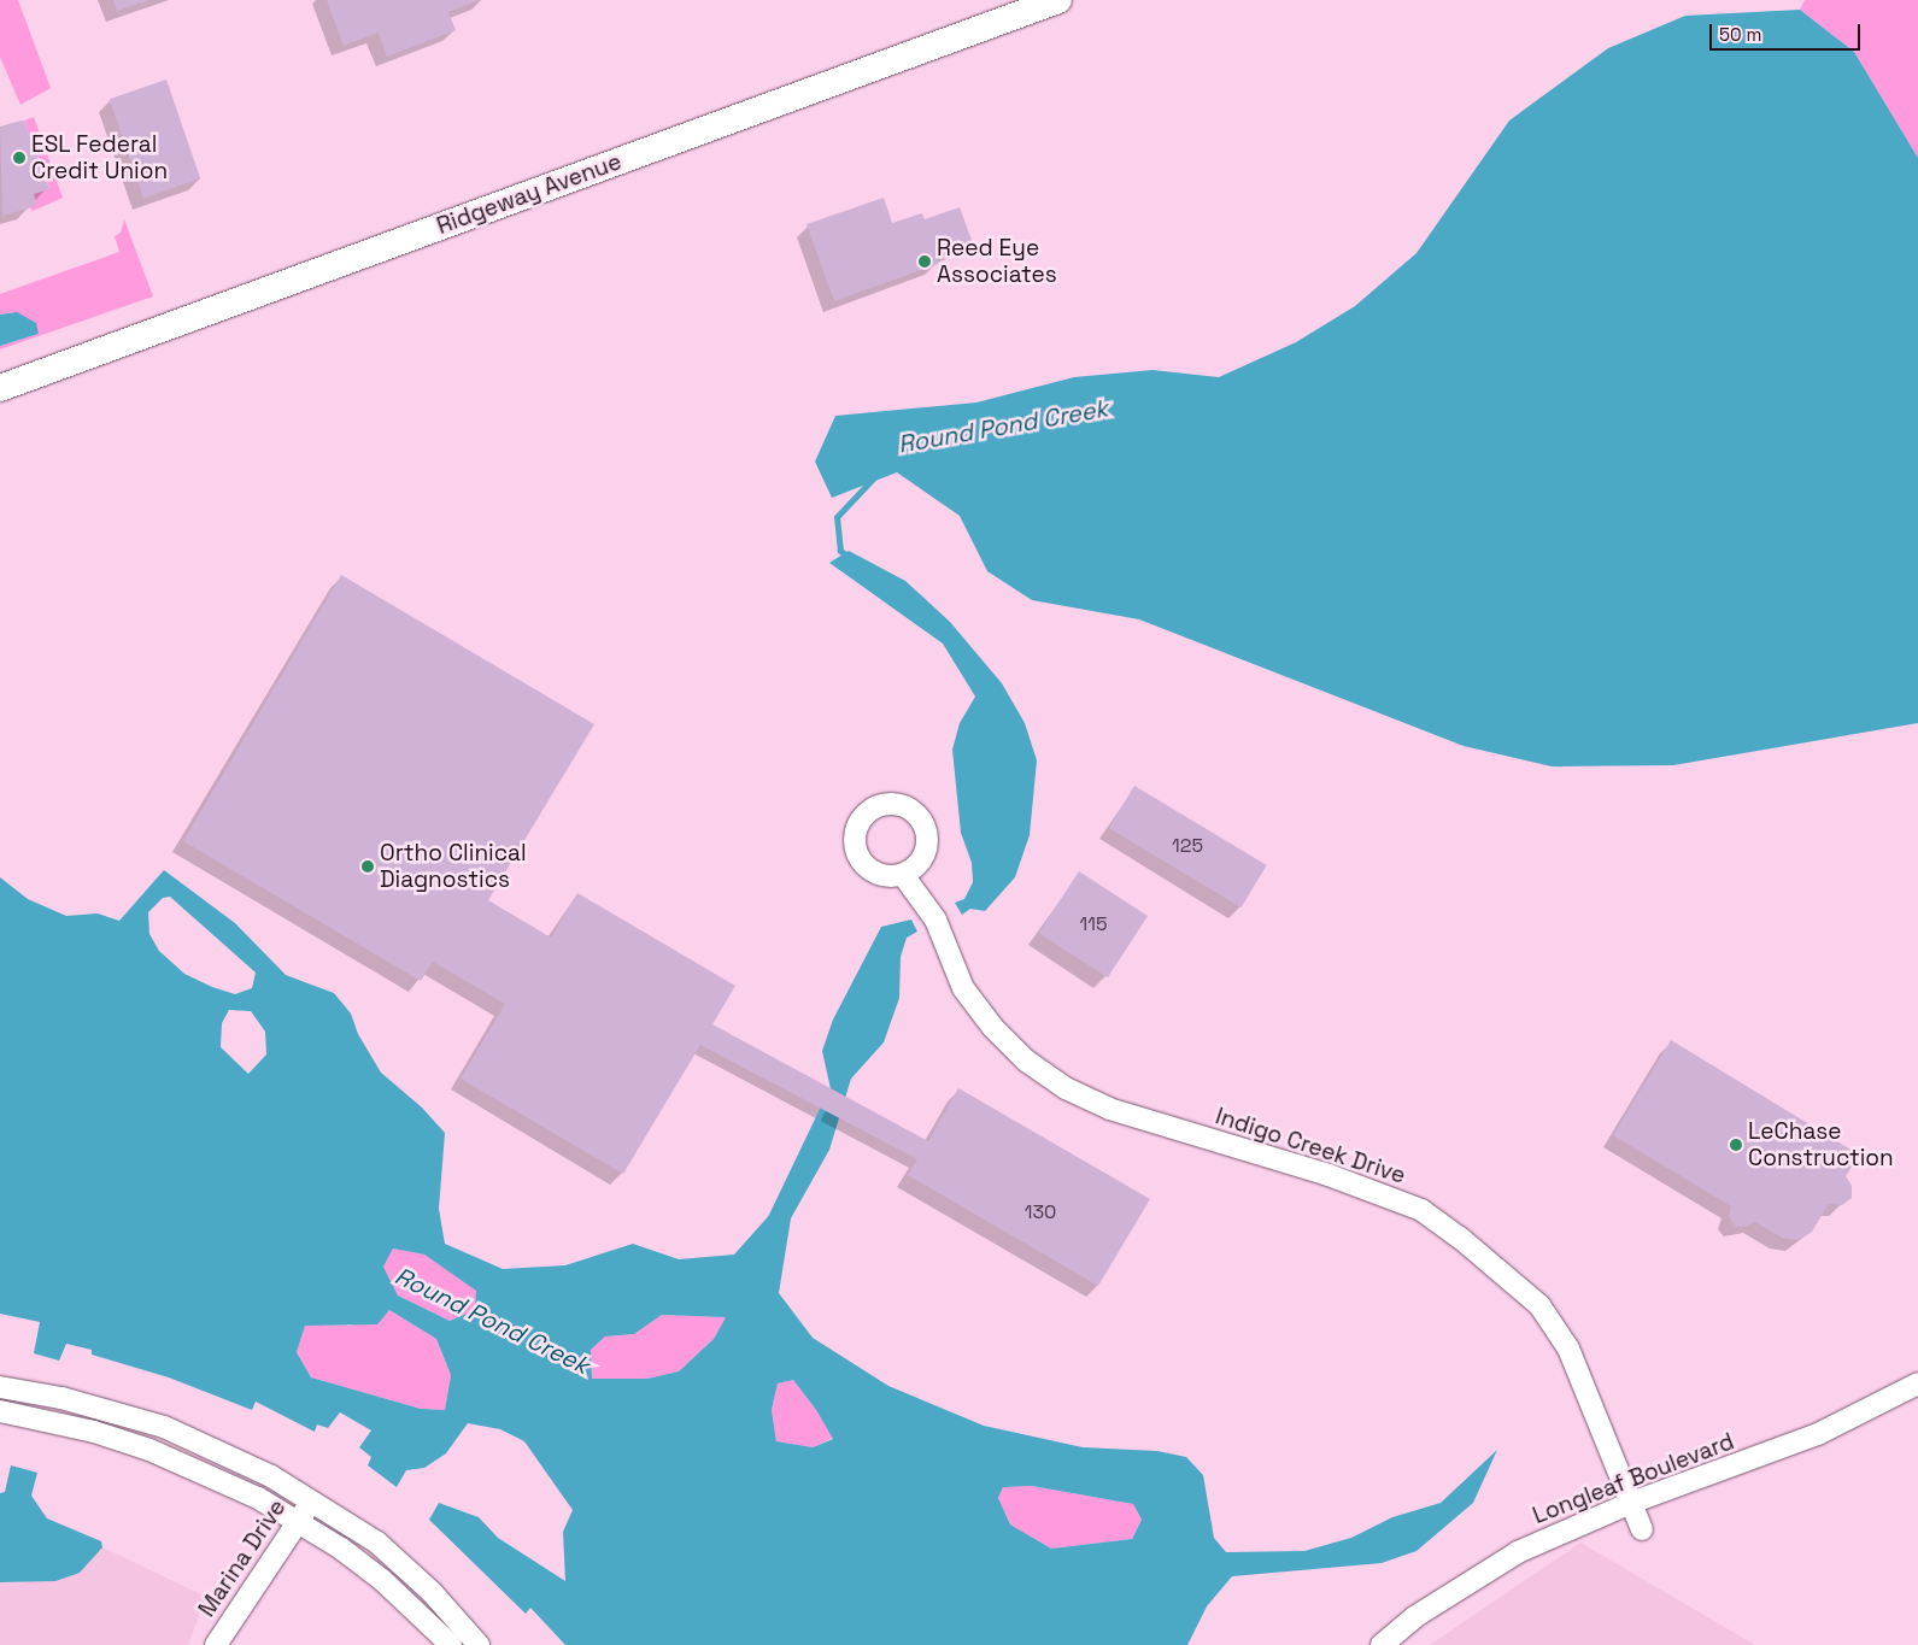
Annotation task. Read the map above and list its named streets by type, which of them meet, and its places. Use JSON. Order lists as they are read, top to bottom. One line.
{"streets":{"main road":["Ridgeway Avenue"],"street":["Indigo Creek Drive","Longleaf Boulevard","Marina Drive"]},"crossings":[["Indigo Creek Drive","Longleaf Boulevard"]],"water":["Round Pond Creek"],"places":["ESL Federal Credit Union","Reed Eye Associates","Ortho Clinical Diagnostics","LeChase Construction"],"house_numbers":["125","115","130"],"scale_bar":"50 m"}
